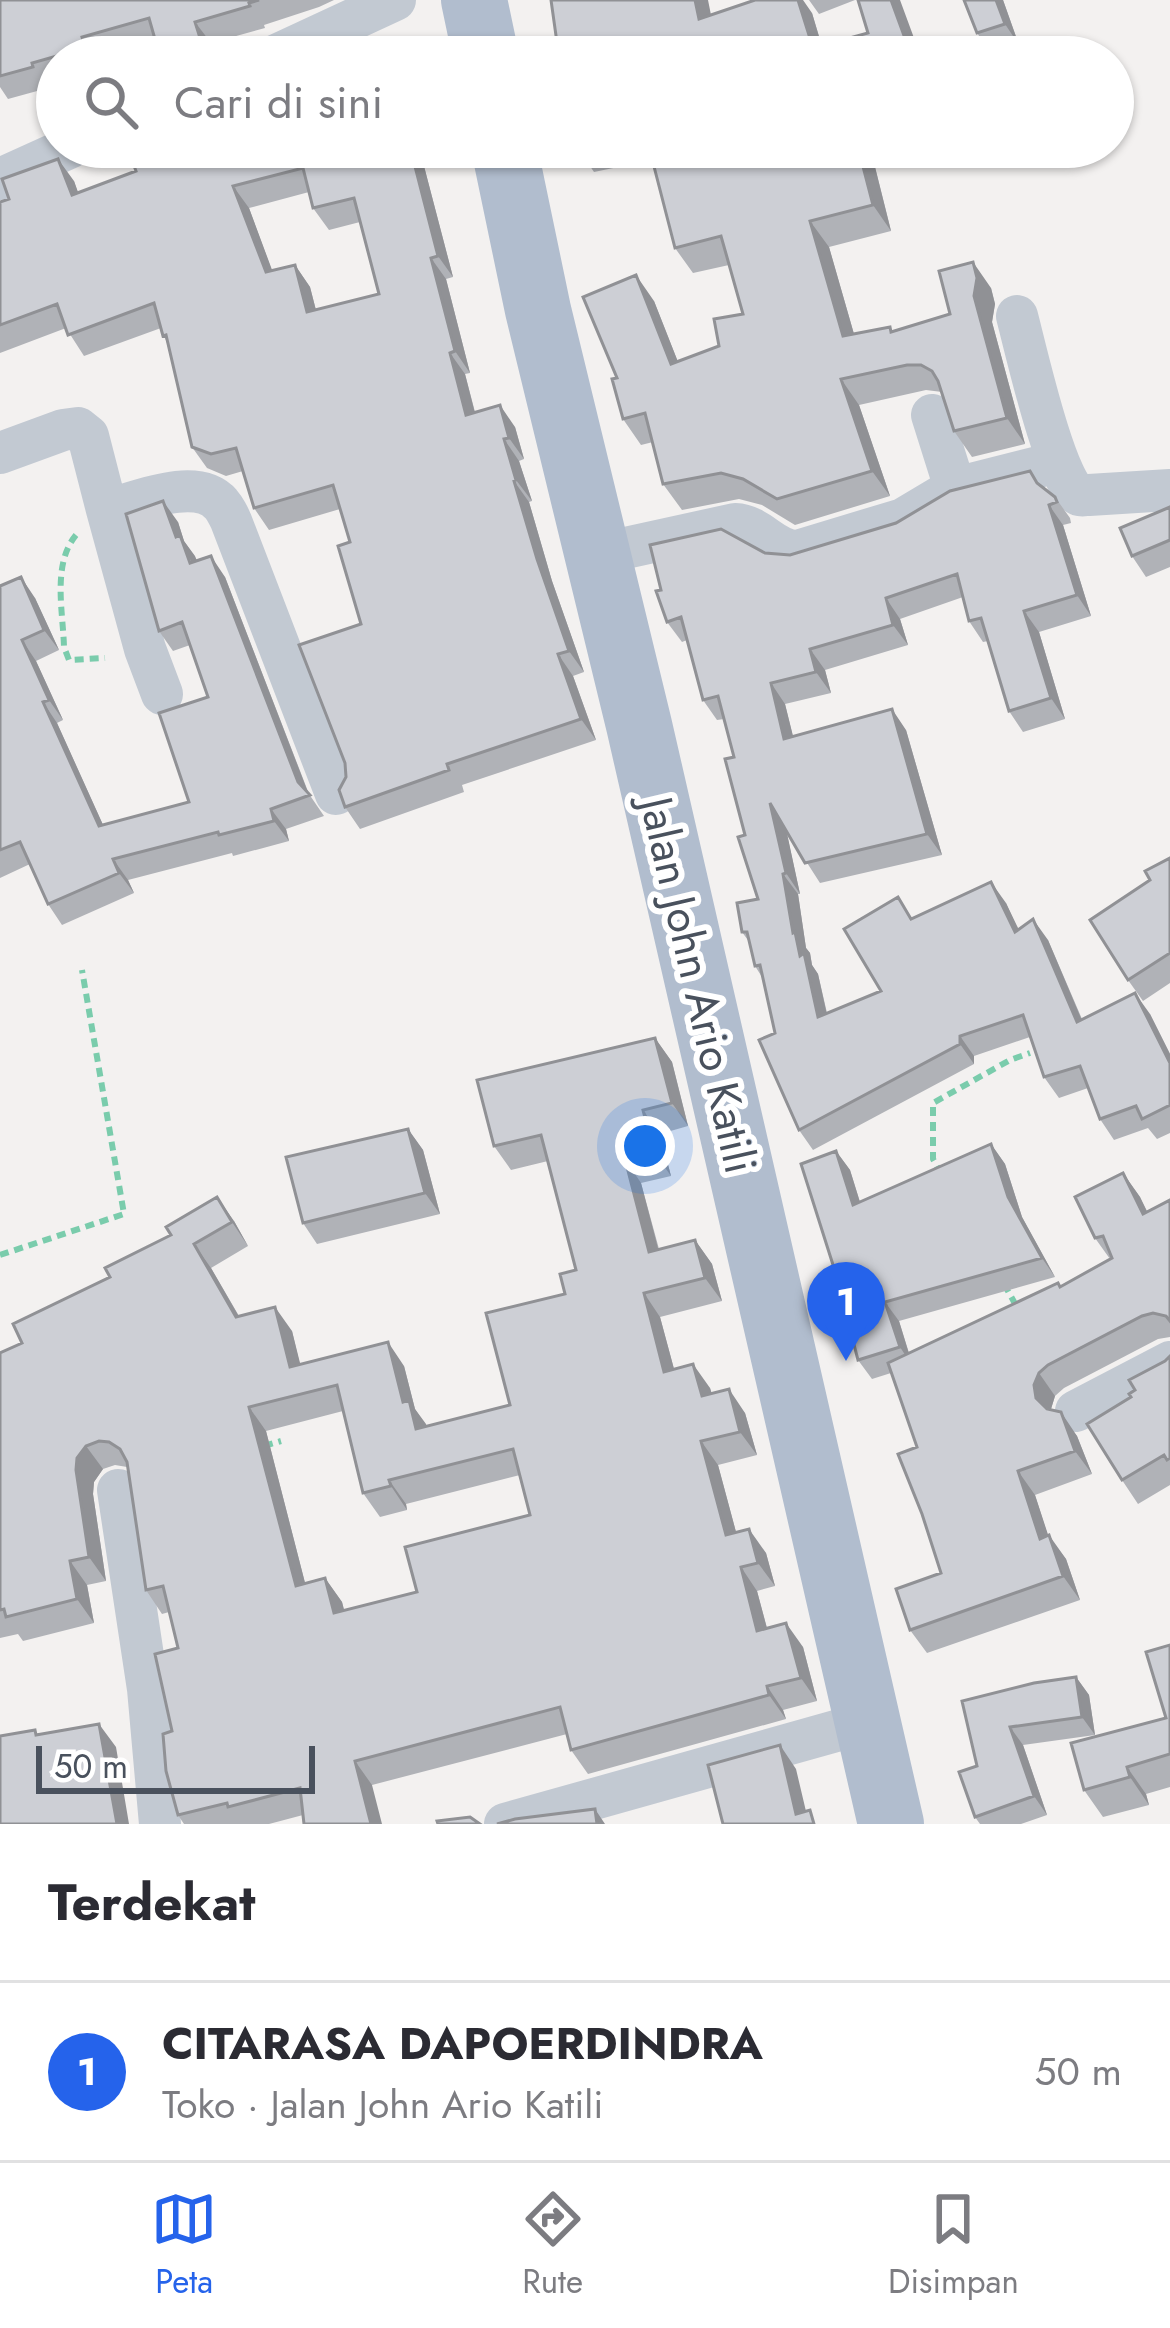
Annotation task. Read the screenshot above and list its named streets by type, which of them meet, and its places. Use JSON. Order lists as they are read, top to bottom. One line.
{"streets":{"main road":["Jalan John Ario Katili"]},"scale_bar":"50 m","page":{"search":"Cari di sini","pins":"1","scale":"50 m","heading":"Terdekat","list":[{"mark":"1","name":"CITARASA DAPOERDINDRA","note":"Toko · Jalan John Ario Katili","value":"50 m"}],"nav":["Peta","Rute","Disimpan"]}}
